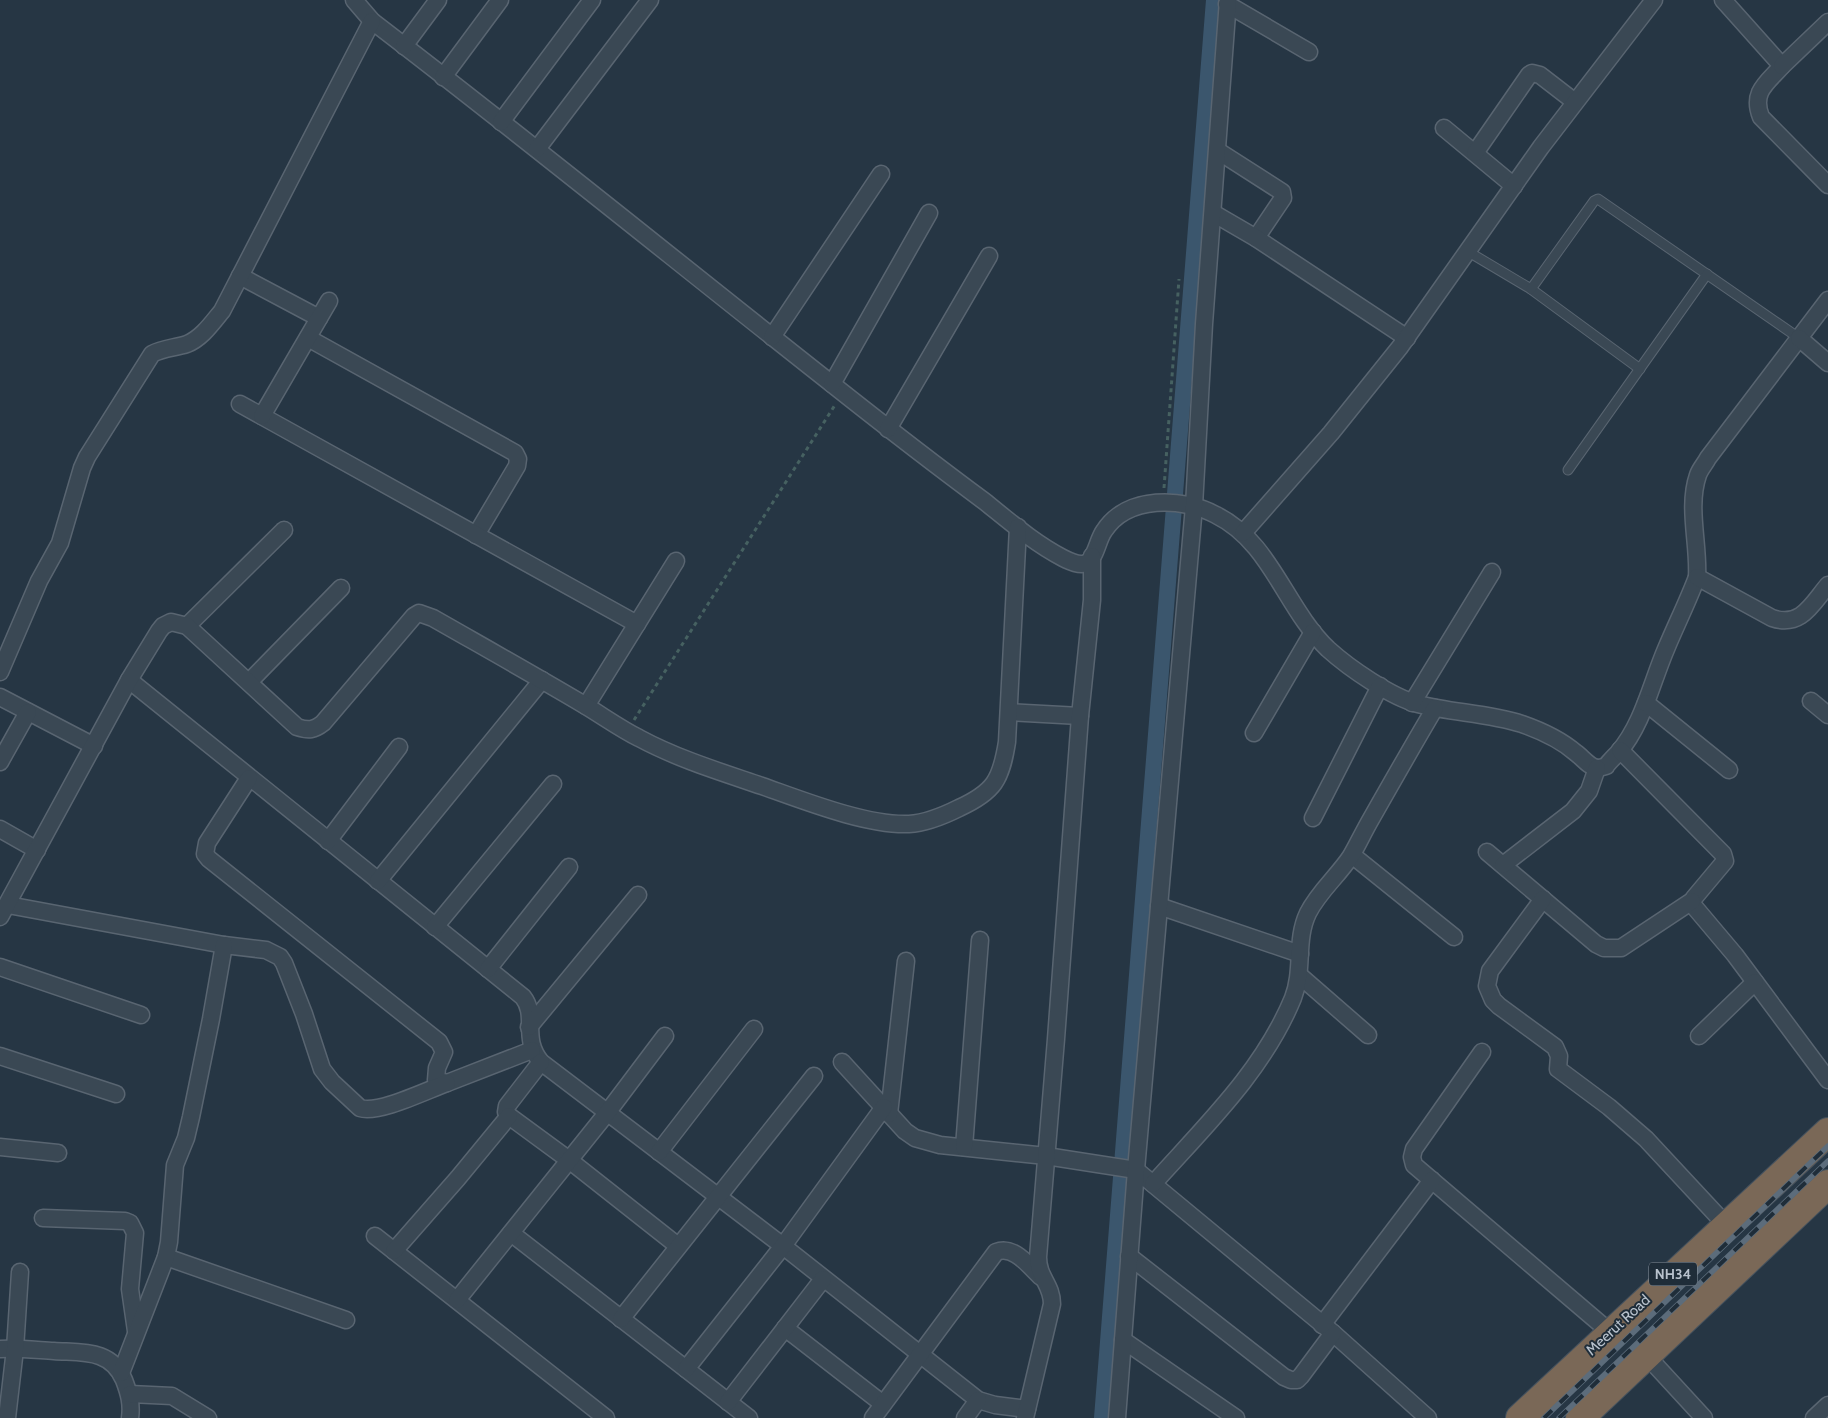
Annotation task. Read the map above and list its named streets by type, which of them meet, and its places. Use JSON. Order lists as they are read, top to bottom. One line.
{"streets":{"highway":["NH34","Meerut Road"]}}
